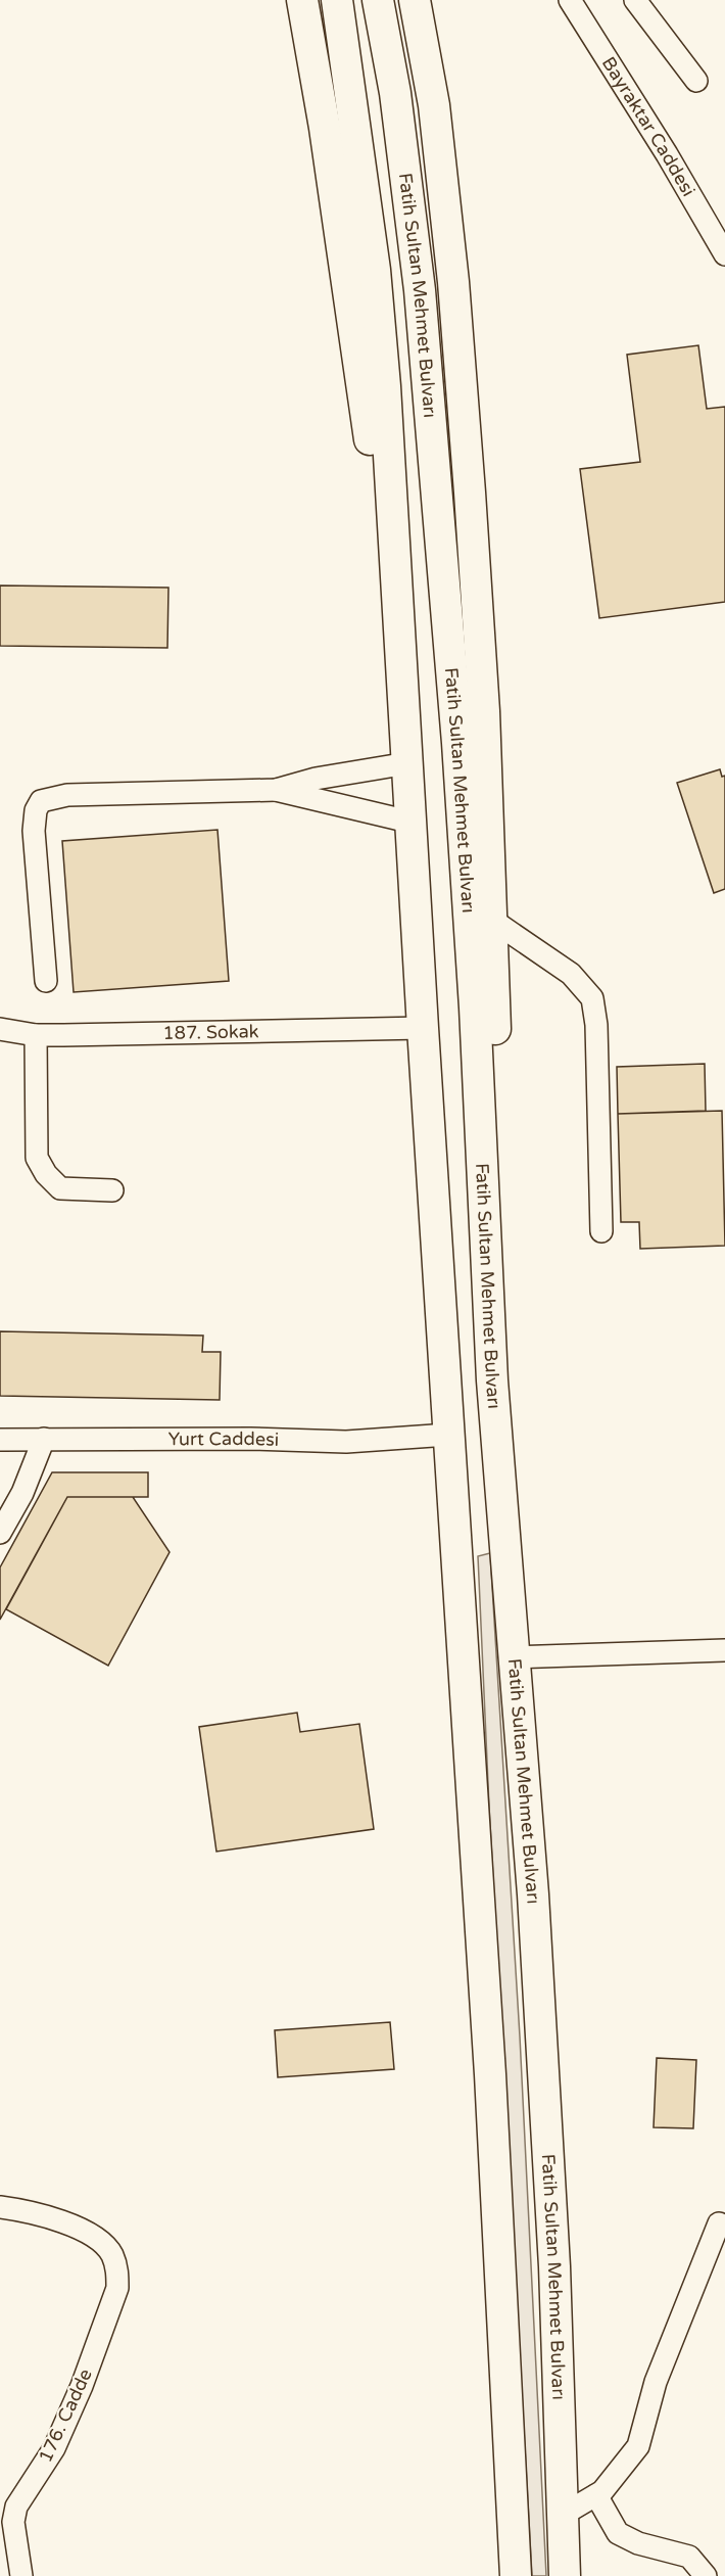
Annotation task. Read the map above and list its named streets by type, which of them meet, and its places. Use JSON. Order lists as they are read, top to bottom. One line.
{"streets":{"highway":["Fatih Sultan Mehmet Bulvarı"],"street":["Bayraktar Caddesi","187. Sokak","Yurt Caddesi","176. Cadde"]}}
